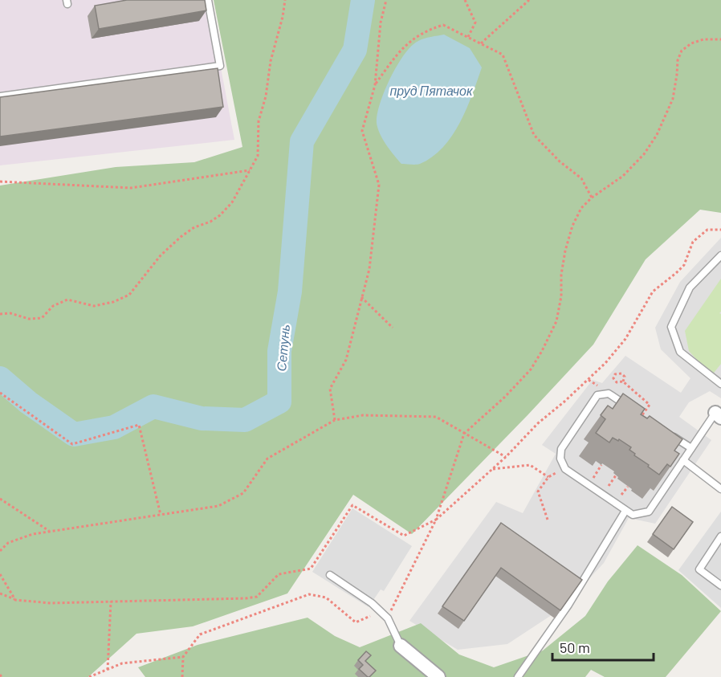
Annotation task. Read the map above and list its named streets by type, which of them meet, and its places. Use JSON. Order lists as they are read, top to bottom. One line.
{"water":["пруд Пятачок","Сетунь"],"scale_bar":"50 m"}
